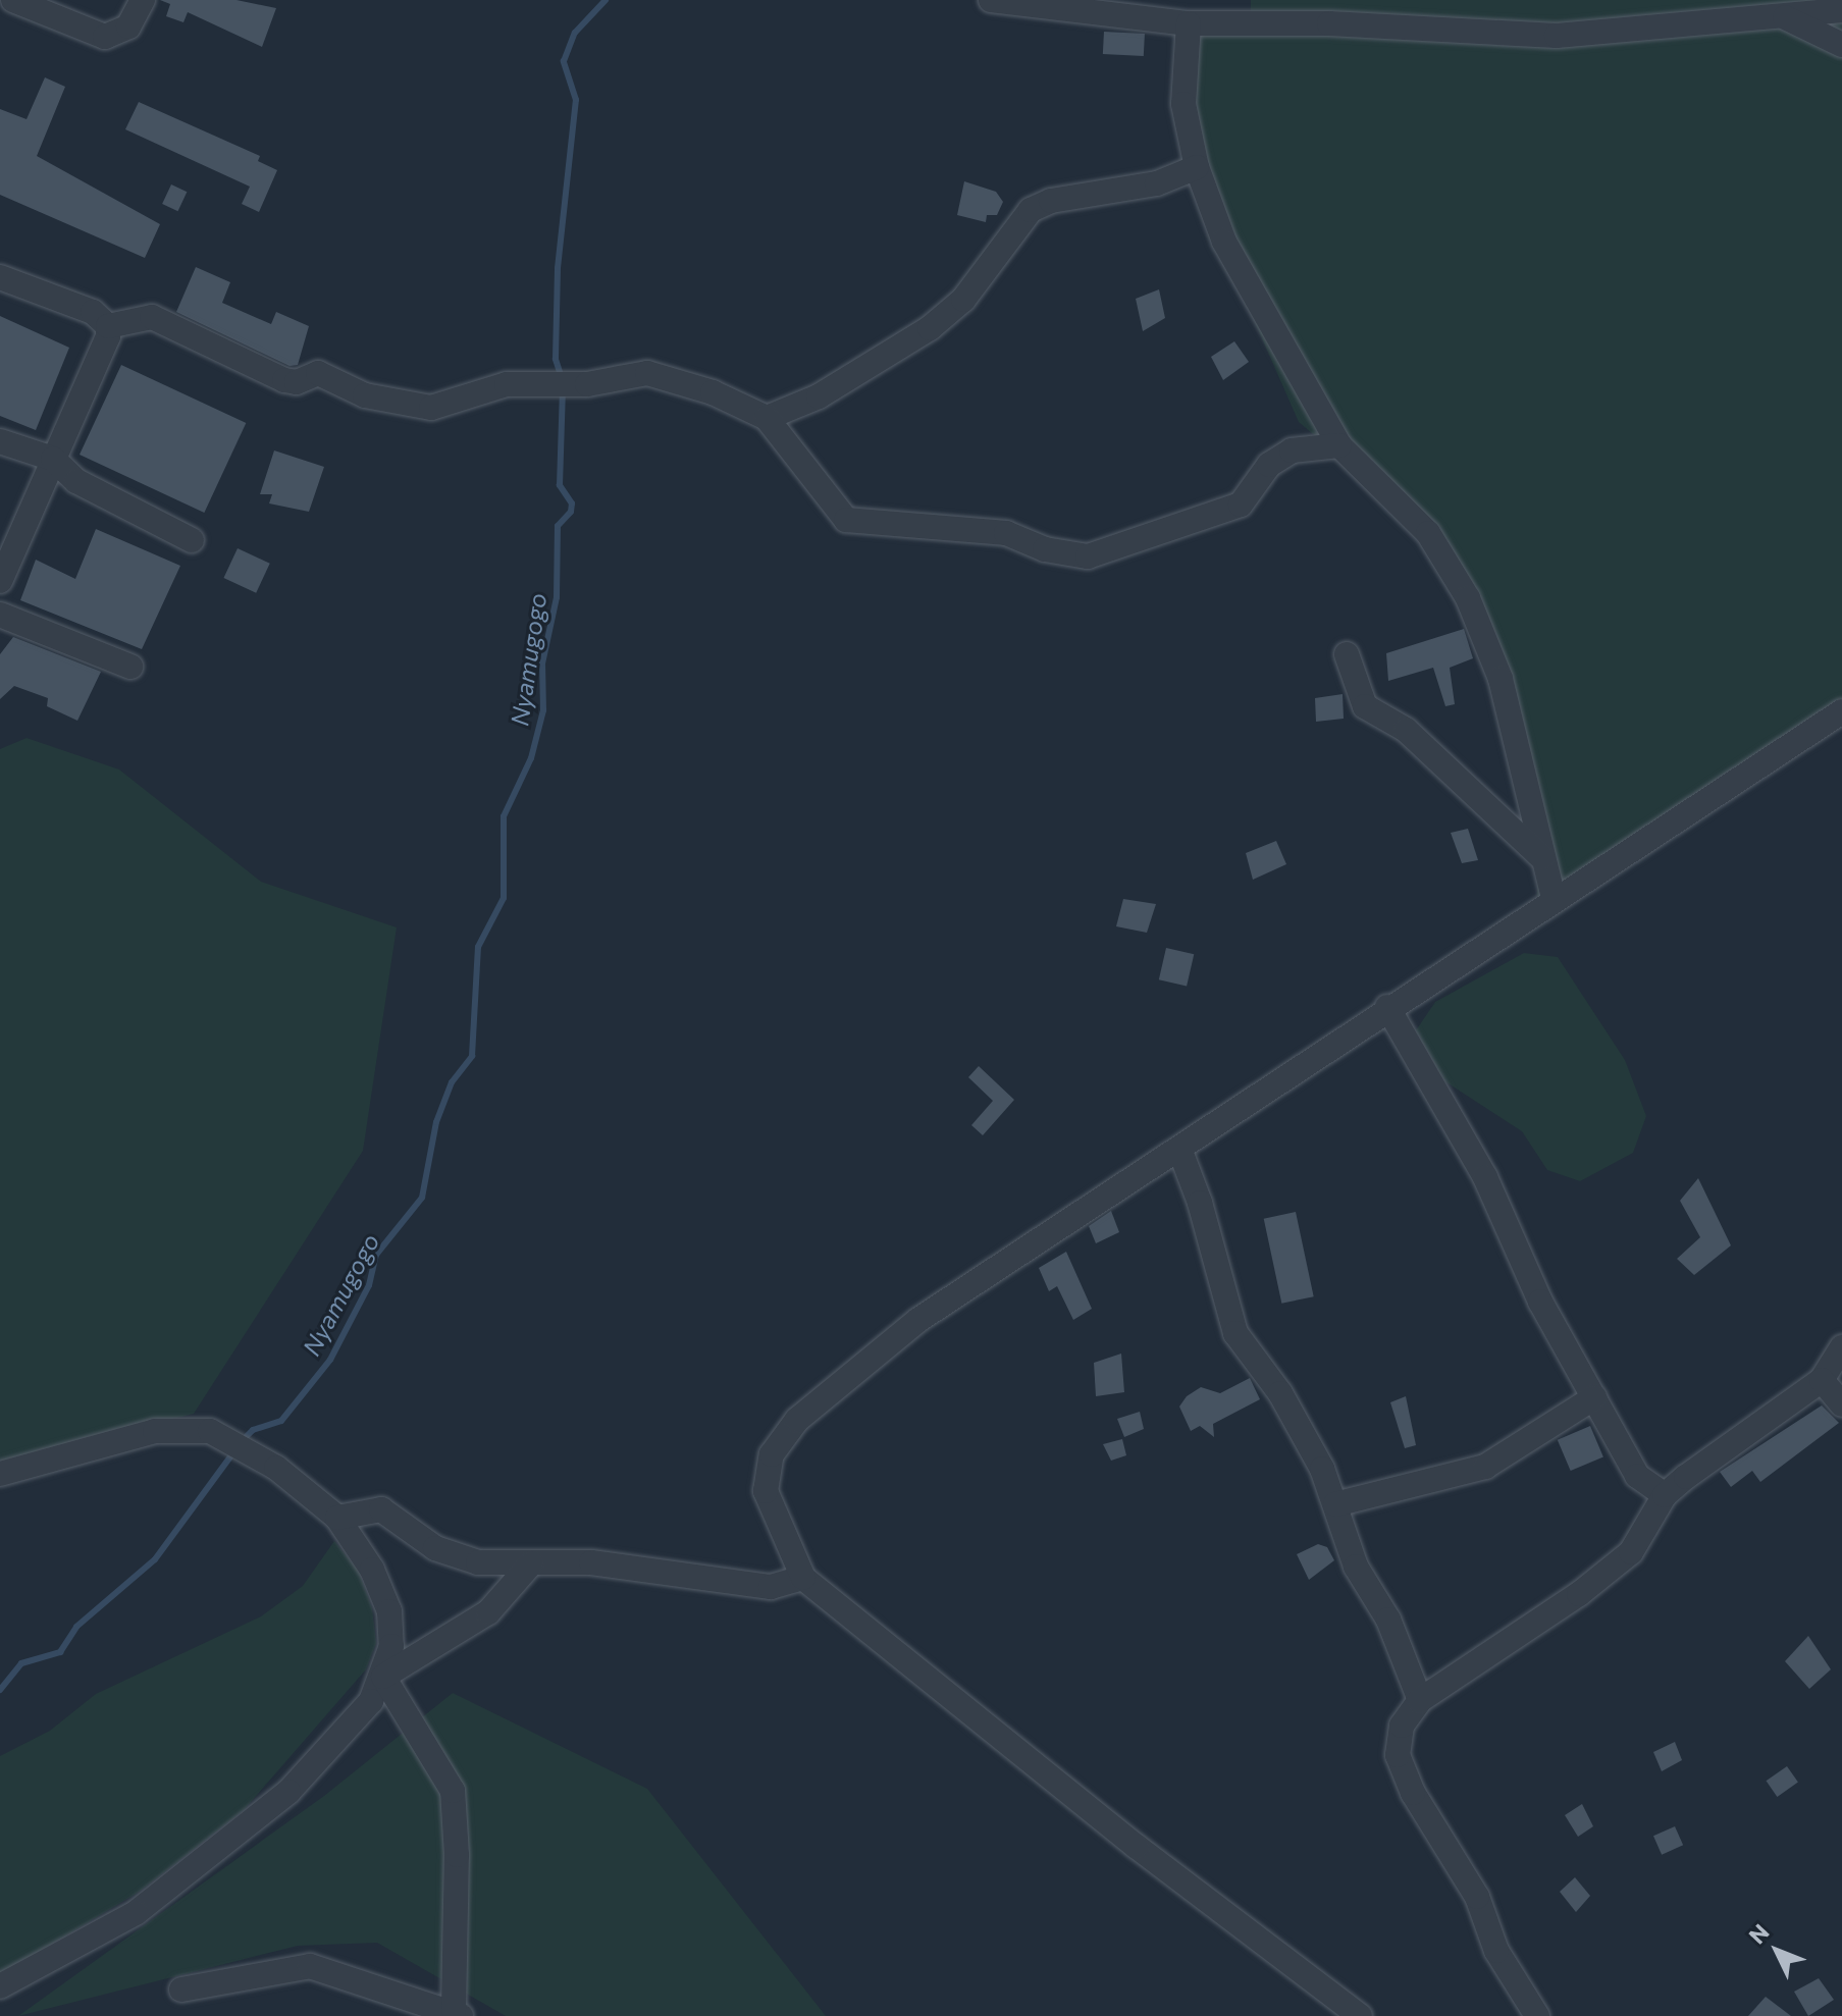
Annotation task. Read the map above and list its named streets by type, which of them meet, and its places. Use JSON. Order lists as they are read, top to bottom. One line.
{"water":["Nyamugogo"],"north":"top left"}
